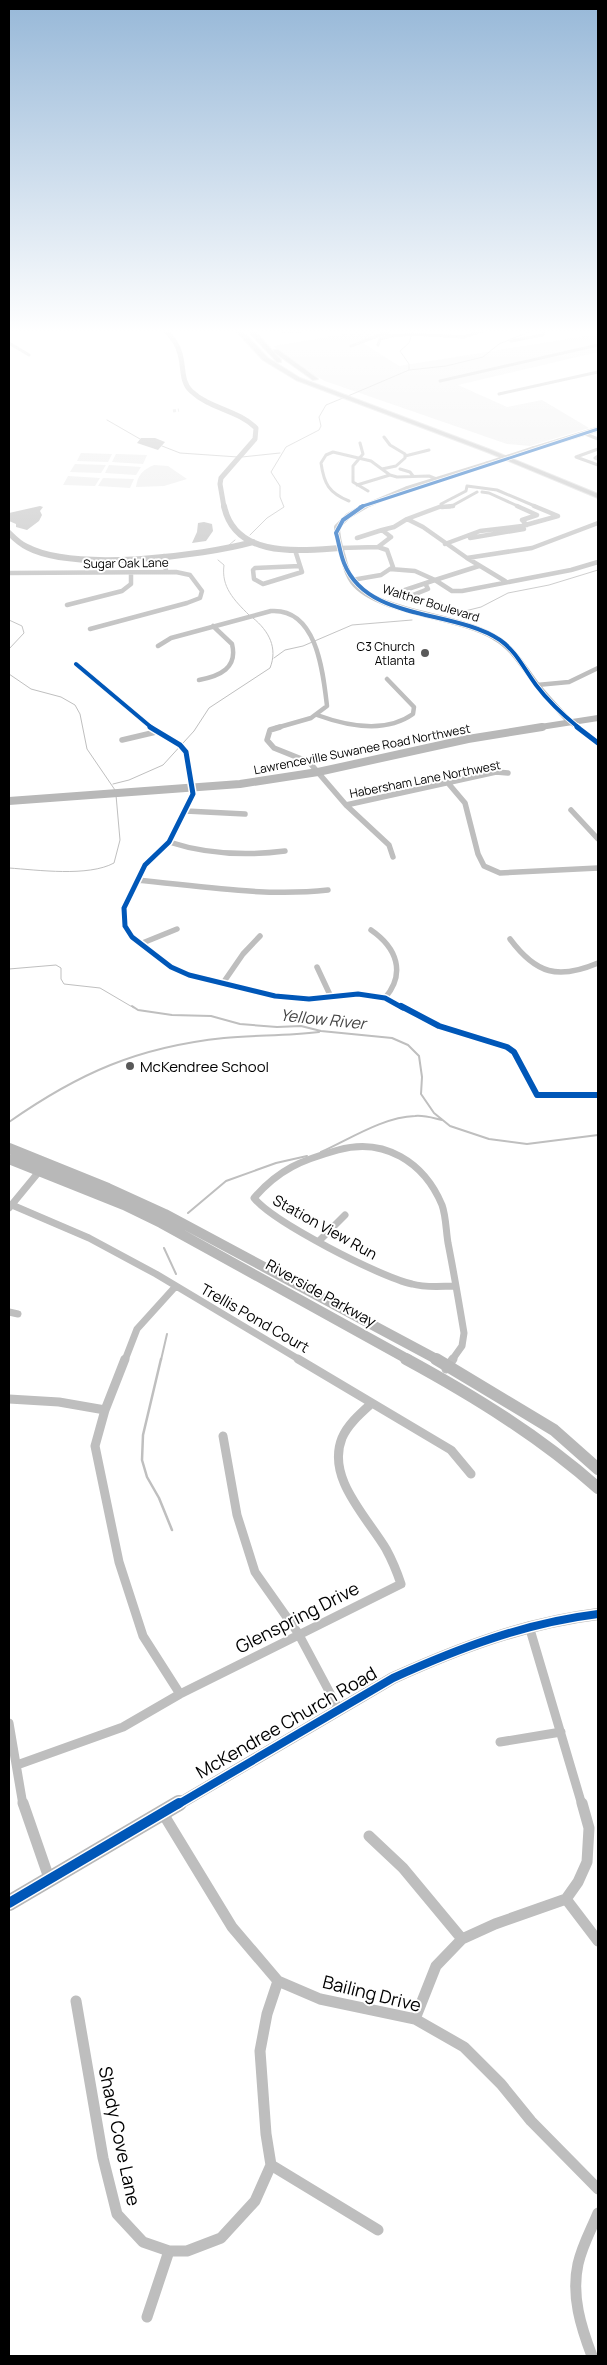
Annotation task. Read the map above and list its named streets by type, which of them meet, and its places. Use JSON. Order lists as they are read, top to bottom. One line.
{"streets":{"street":["Sugar Oak Lane","Walther Boulevard","Lawrenceville Suwanee Road Northwest","Habersham Lane Northwest","Station View Run","Riverside Parkway","Trellis Pond Court","Glenspring Drive","McKendree Church Road","Bailing Drive","Shady Cove Lane"]},"crossings":[["Walther Boulevard","Lawrenceville Suwanee Road Northwest"],["Station View Run","Riverside Parkway"],["Trellis Pond Court","Glenspring Drive"],["McKendree Church Road","Bailing Drive"]],"water":["Yellow River"],"places":["C3 Church Atlanta","McKendree School"]}
